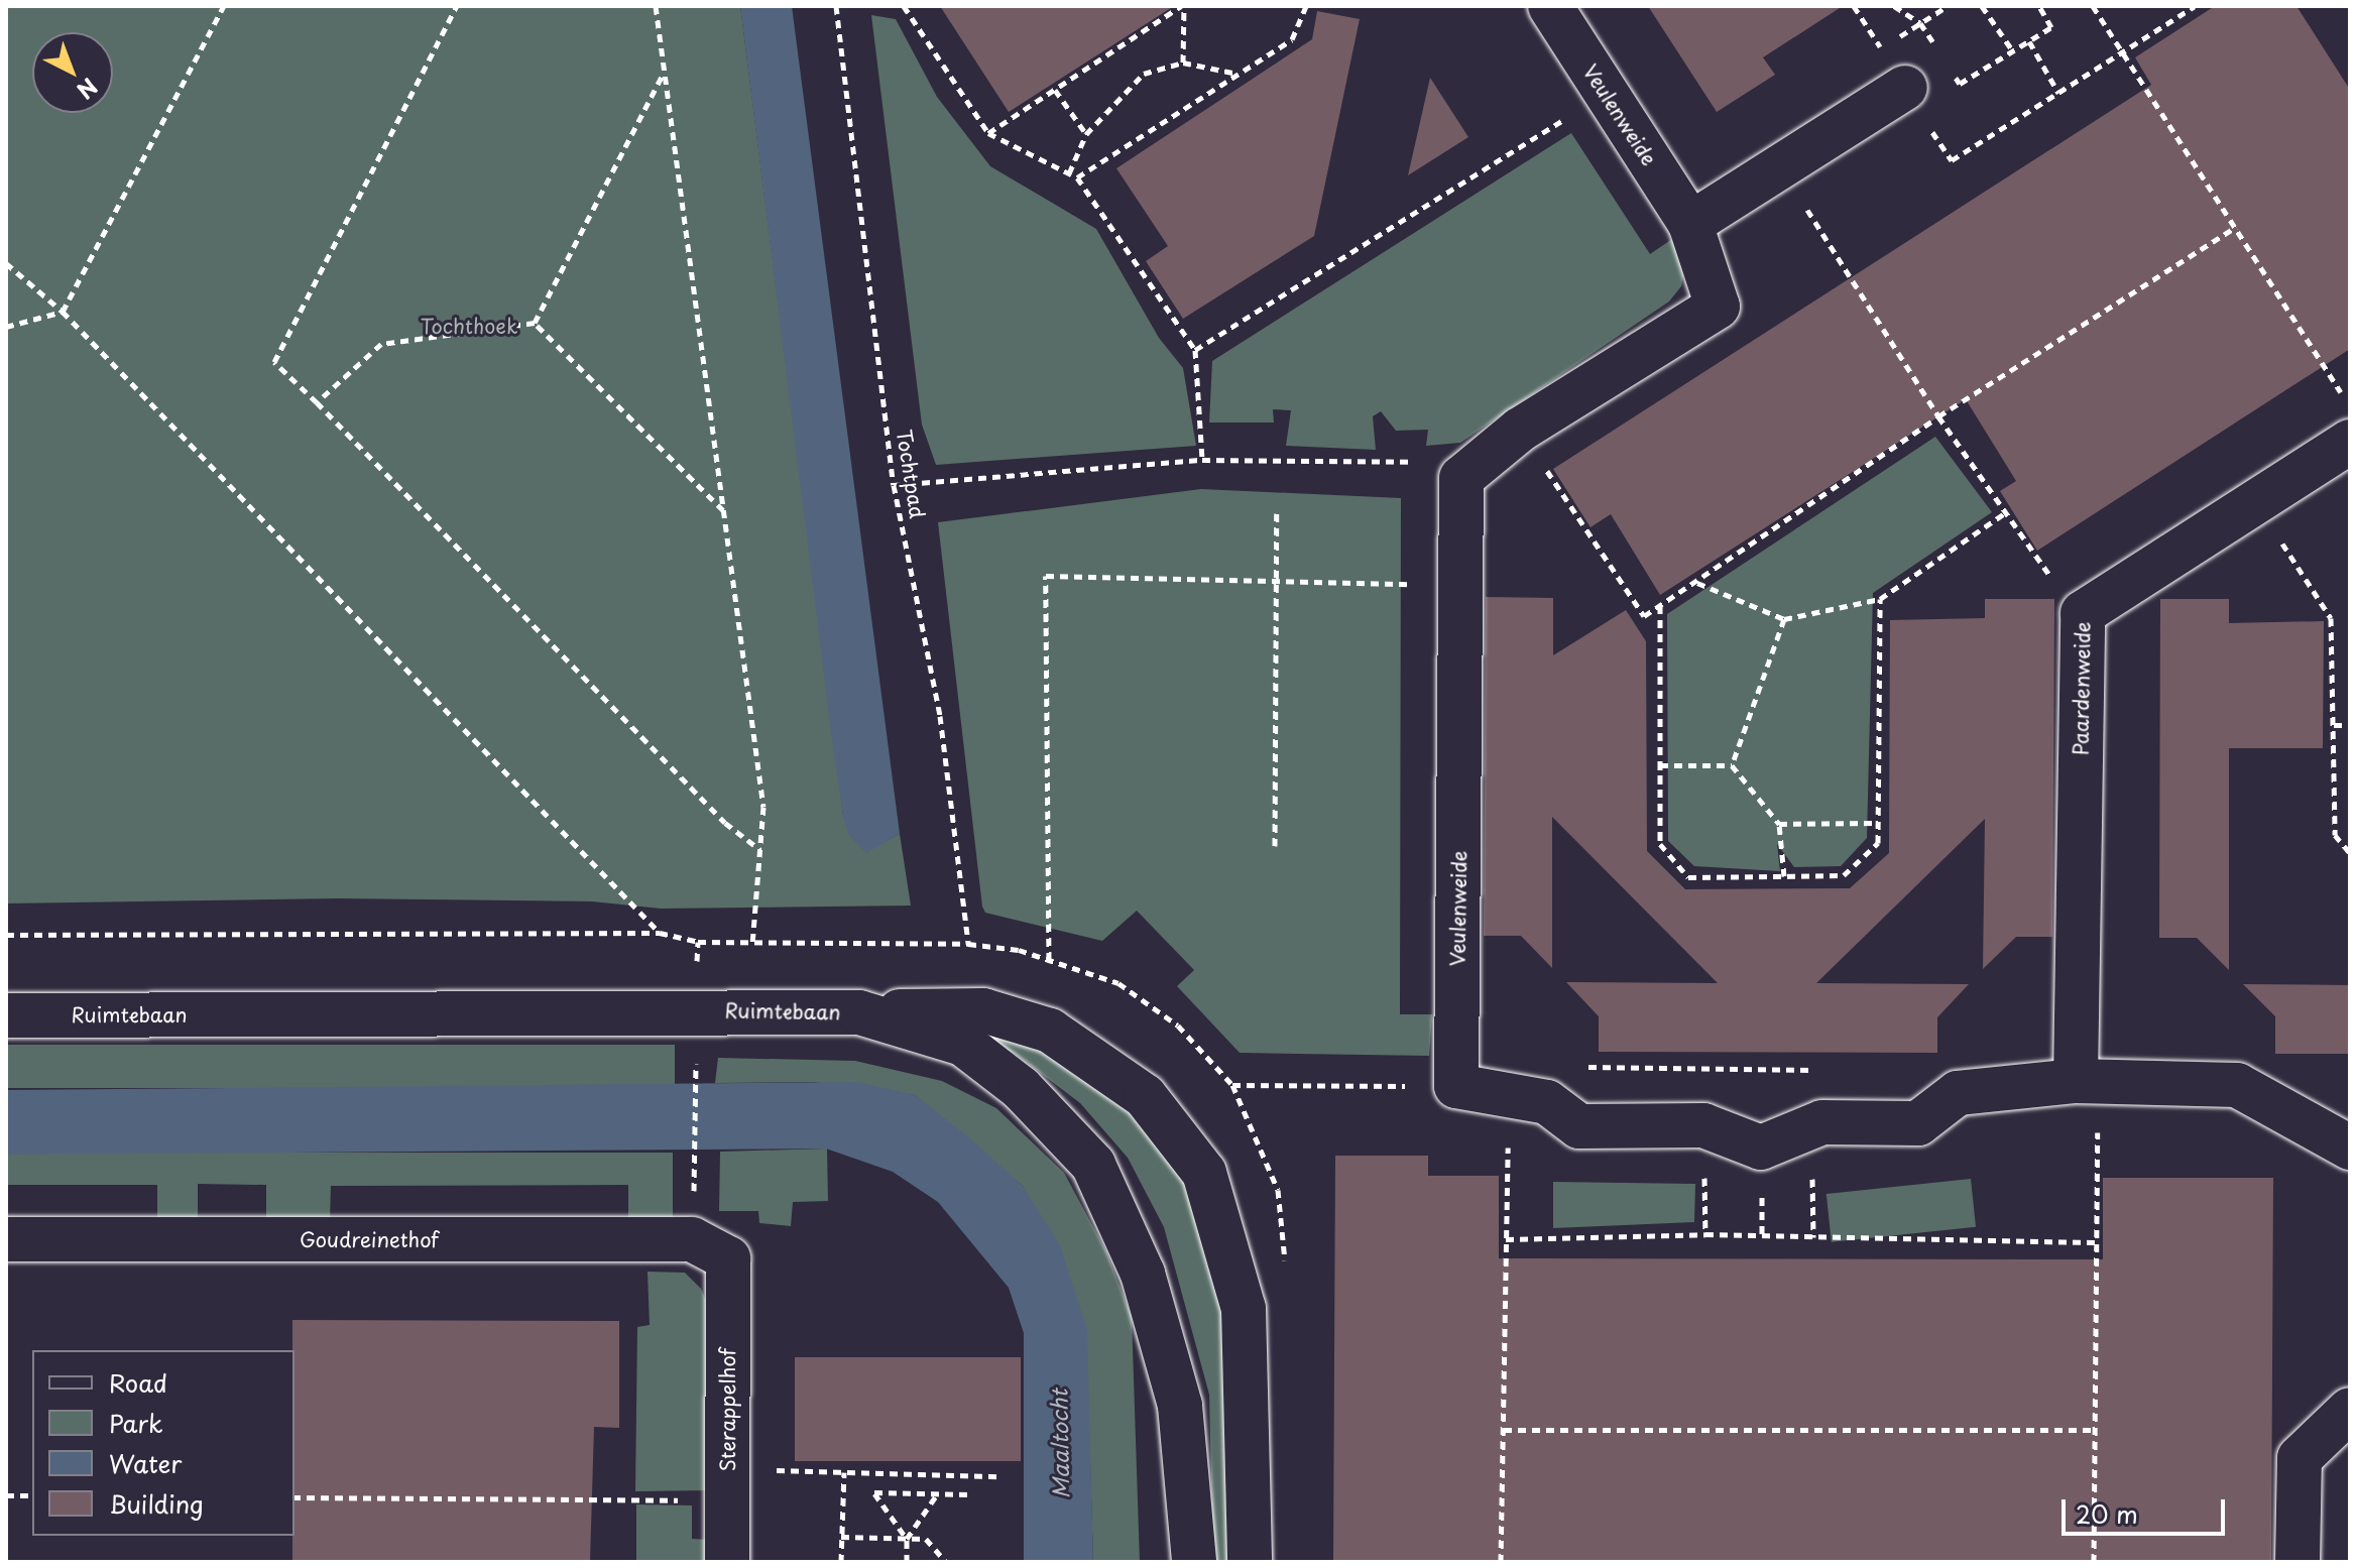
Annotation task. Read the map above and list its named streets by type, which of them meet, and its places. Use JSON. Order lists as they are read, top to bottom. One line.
{"streets":{"street":["Veulenweide","Paardenweide","Ruimtebaan","Goudreinethof","Sterappelhof"],"path":["Tochtpad"]},"crossings":[["Goudreinethof","Sterappelhof"]],"water":["Maaltocht"],"parks":["Tochthoek"],"legend":["Road","Park","Water","Building"],"scale_bar":"20 m","north":"bottom right"}
